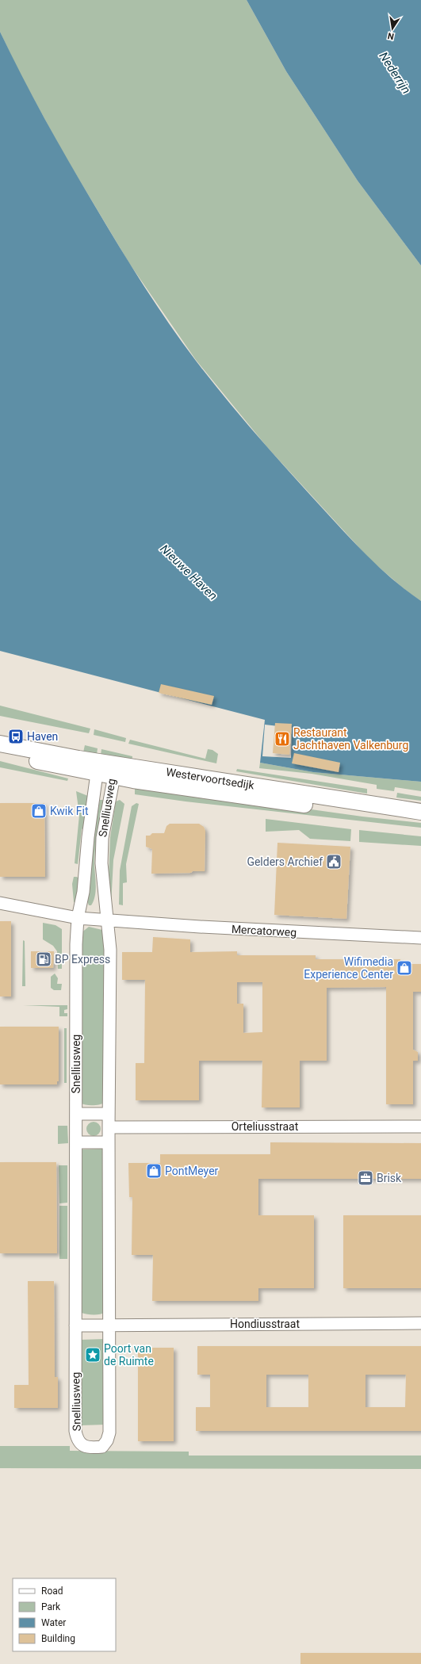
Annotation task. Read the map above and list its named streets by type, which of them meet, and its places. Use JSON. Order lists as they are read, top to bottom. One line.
{"streets":{"main road":["Westervoortsedijk"],"street":["Snelliusweg","Mercatorweg","Orteliusstraat","Hondiusstraat"]},"crossings":[["Westervoortsedijk","Snelliusweg"],["Snelliusweg","Mercatorweg"],["Snelliusweg","Orteliusstraat"],["Snelliusweg","Hondiusstraat"]],"water":["Nederrijn","Nieuwe Haven"],"places":{"bus stop":["Haven"],"restaurant":["Restaurant Jachthaven Valkenburg"],"shop":["Kwik Fit","Wifimedia Experience Center","PontMeyer"],"public building":["Gelders Archief"],"fuel station":["BP Express"],"office":["Brisk"],"place":["Poort van de Ruimte"]},"legend":["Road","Park","Water","Building"],"north":"bottom"}
